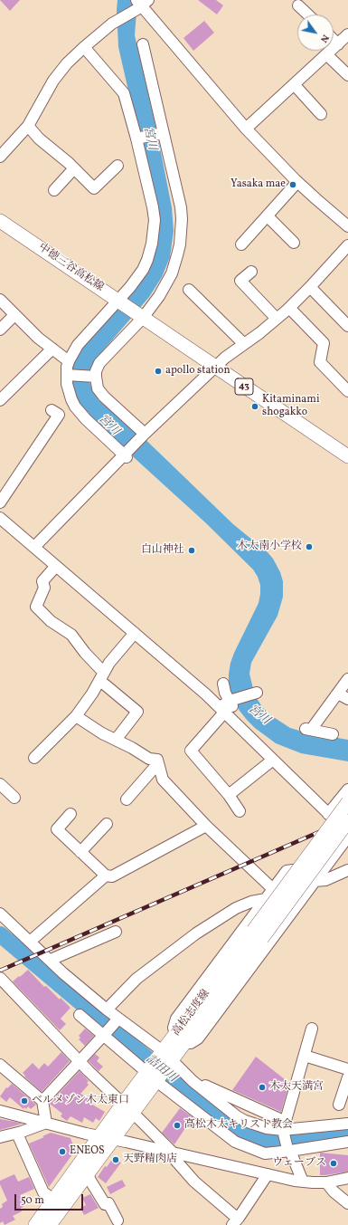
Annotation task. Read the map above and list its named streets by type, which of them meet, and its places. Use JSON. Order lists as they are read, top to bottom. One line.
{"streets":{"main road":["中徳三谷高松線","43","高松志度線"]},"crossings":[["中徳三谷高松線","43"]],"water":["宮川","詰田川"],"places":["Yasaka mae","apollo station","Kitaminami shogakko","木太南小学校","白山神社","木太天満宮","ベルメゾン木太東口","高松木太キリスト教会","ENEOS","天野精肉店","ウェーブス"],"scale_bar":"50 m","north":"bottom right"}
